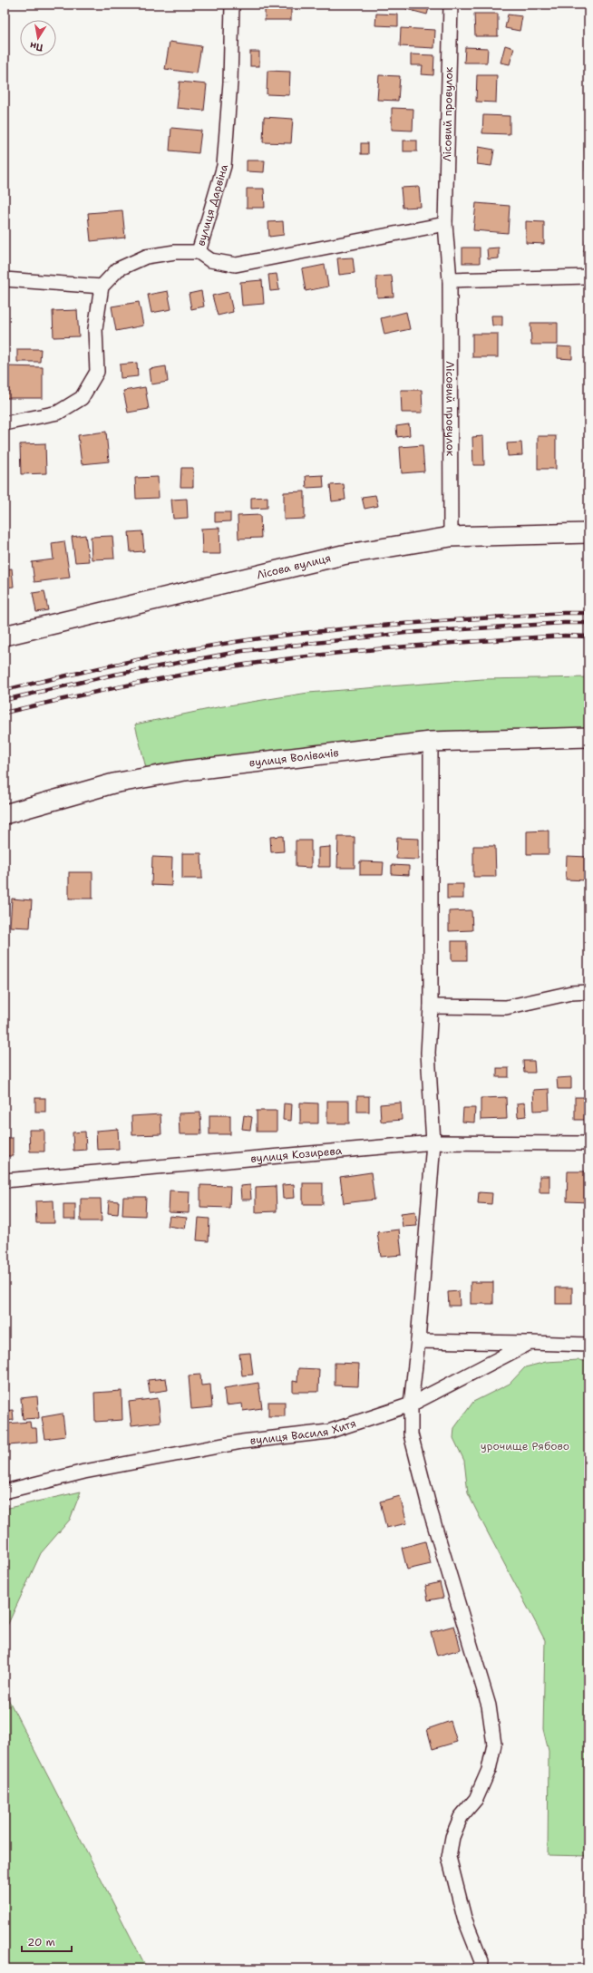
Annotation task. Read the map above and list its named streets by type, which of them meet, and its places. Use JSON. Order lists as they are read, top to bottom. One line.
{"streets":{"street":["Лісовий провулок","вулиця Дарвіна","Лісова вулиця","вулиця Волівачів","вулиця Козирева","вулиця Василя Хитя"]},"crossings":[["Лісовий провулок","Лісова вулиця"]],"parks":["урочище Рябово"],"scale_bar":"20 m","north":"bottom"}
